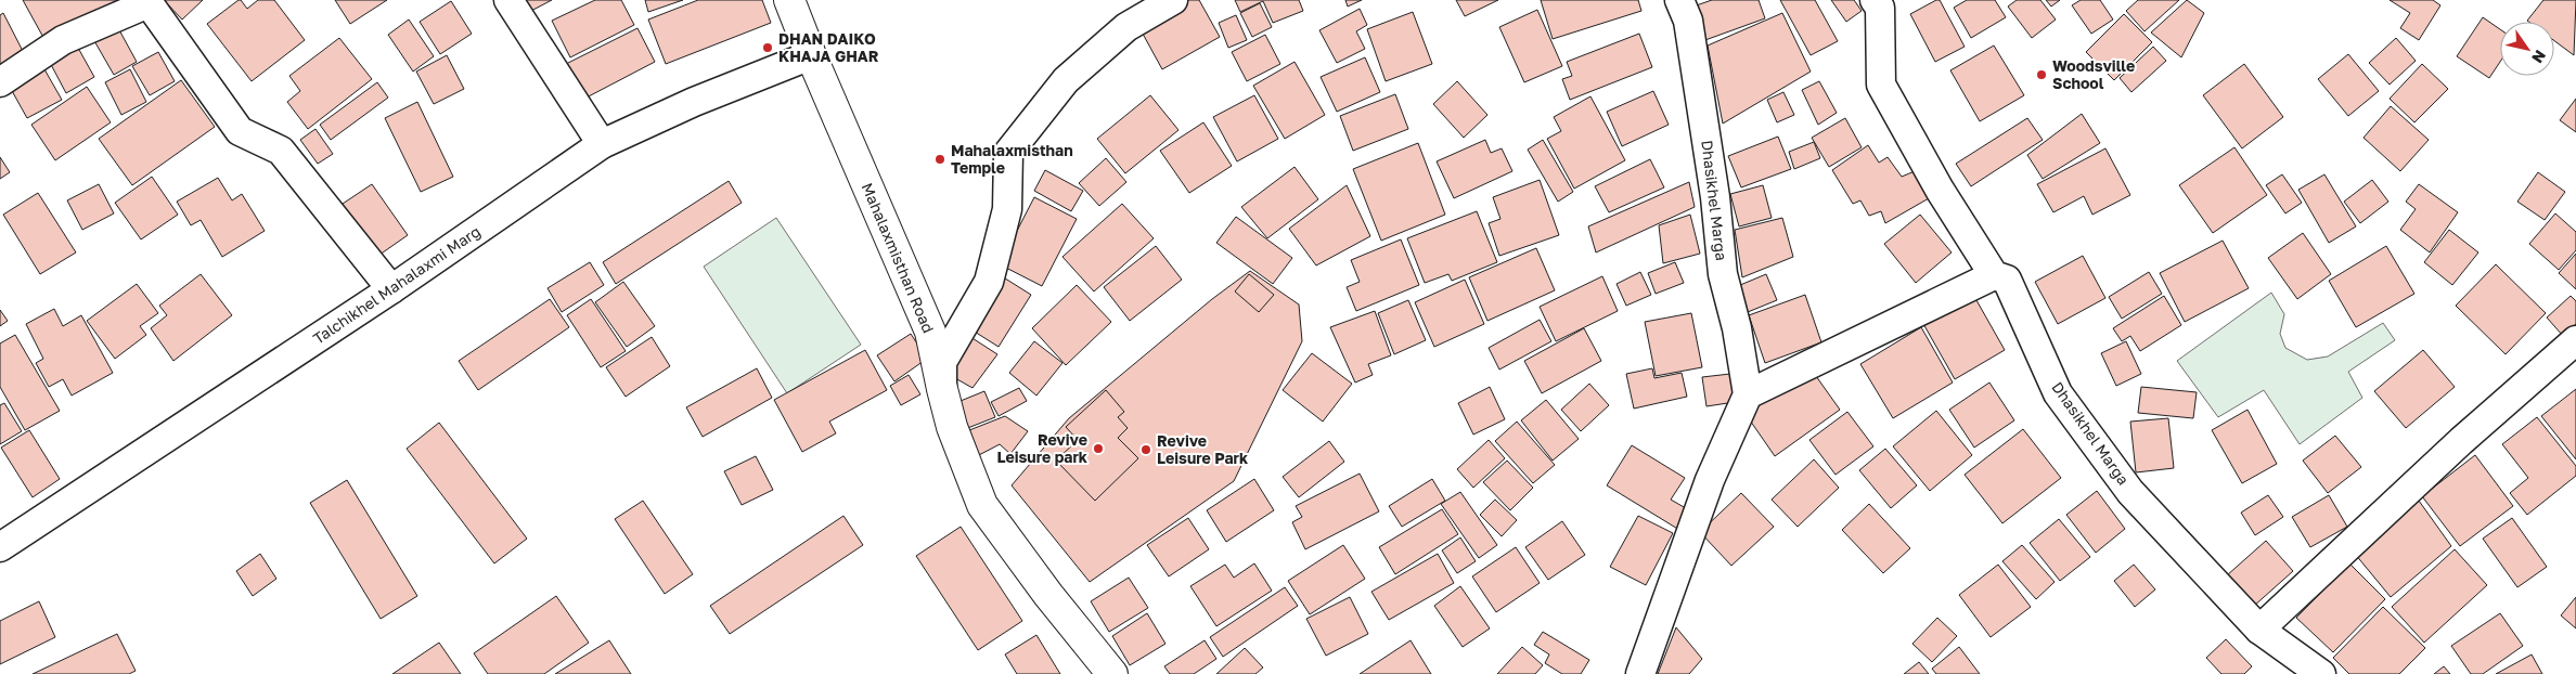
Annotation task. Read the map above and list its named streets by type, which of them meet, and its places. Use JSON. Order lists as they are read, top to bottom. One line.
{"streets":{"street":["Dhasikhel Marga","Mahalaxmisthan Road","Talchikhel Mahalaxmi Marg"]},"crossings":[["Mahalaxmisthan Road","Talchikhel Mahalaxmi Marg"]],"places":["DHAN DAIKO KHAJA GHAR","Woodsville School","Mahalaxmisthan Temple","Revive Leisure park","Revive Leisure Park"],"north":"bottom right"}
